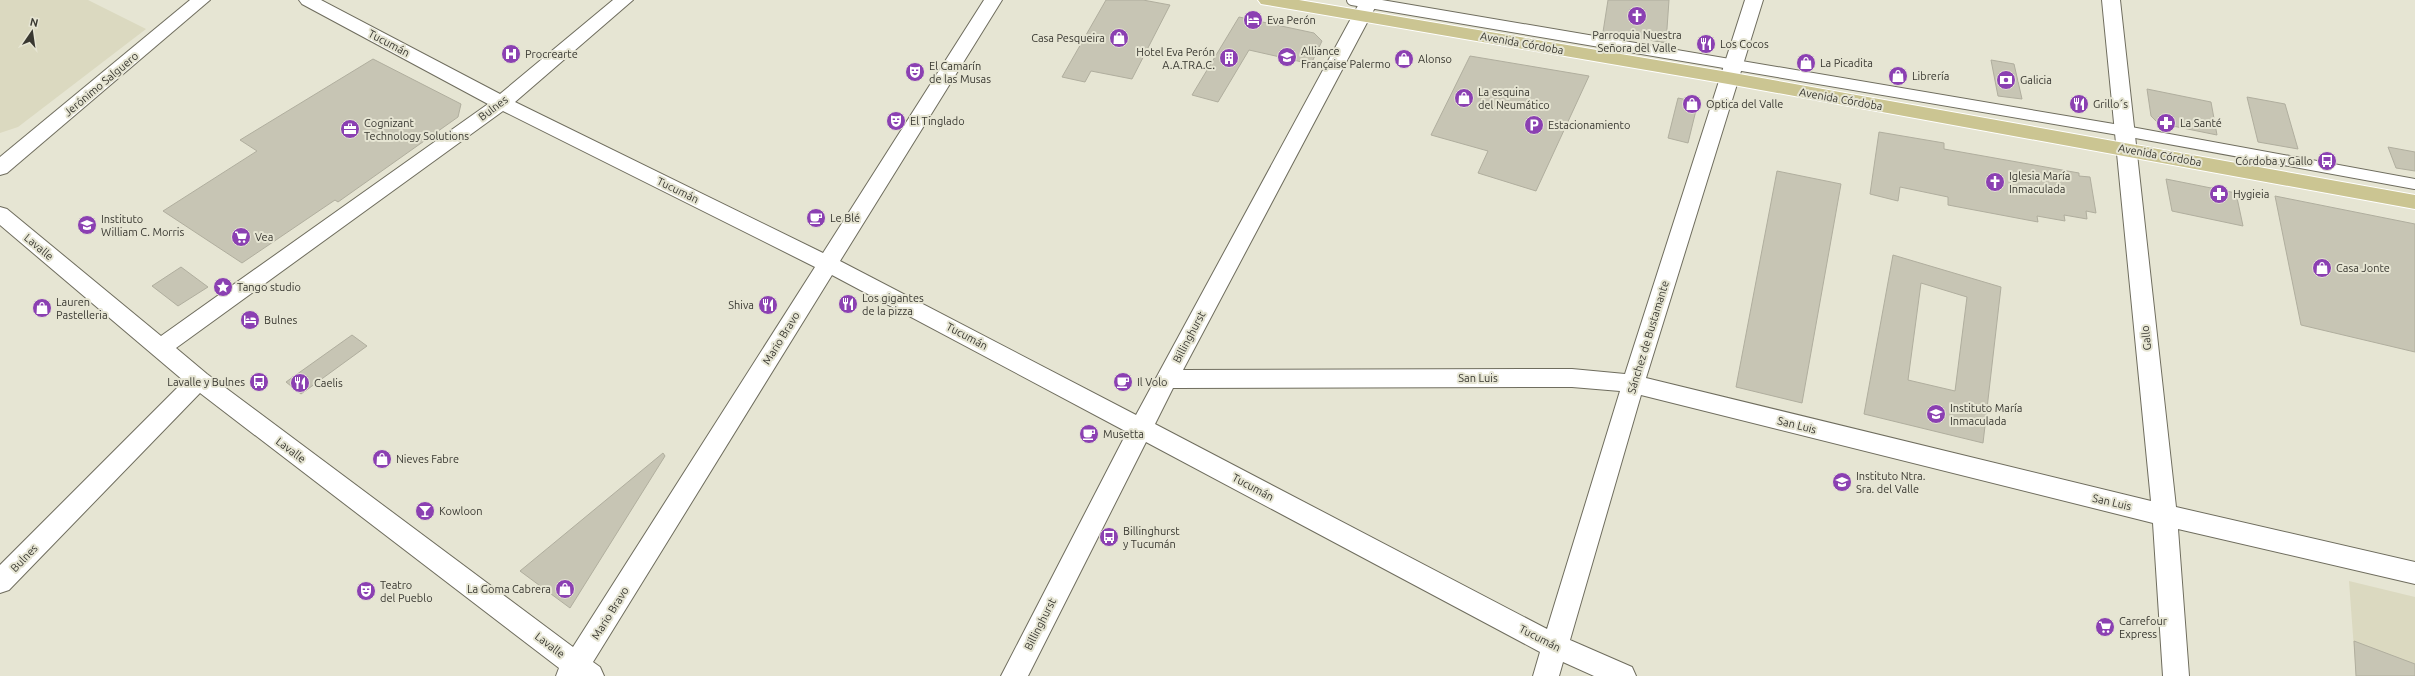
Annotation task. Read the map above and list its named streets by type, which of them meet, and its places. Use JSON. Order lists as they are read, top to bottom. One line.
{"streets":{"main road":["Avenida Córdoba"],"street":["Tucumán","Jerónimo Salguero","Bulnes","Lavalle","Billinghurst","Sánchez de Bustamante","Mario Bravo","Gallo","San Luis"]},"crossings":[["Tucumán","Bulnes"],["Tucumán","Billinghurst"],["Tucumán","Sánchez de Bustamante"],["Tucumán","Mario Bravo"],["Avenida Córdoba","Billinghurst"],["Avenida Córdoba","Sánchez de Bustamante"],["Avenida Córdoba","Gallo"],["Bulnes","Lavalle"],["Lavalle","Mario Bravo"],["Billinghurst","San Luis"],["Sánchez de Bustamante","San Luis"],["Gallo","San Luis"]],"places":{"church":["Parroquia Nuestra Señora del Valle","Iglesia María Inmaculada"],"hotel":["Eva Perón","Bulnes"],"shop":["Casa Pesqueira","Alonso","La Picadita","Librería","La esquina del Neumático","Optica del Valle","Casa Jonte","Lauren Pastelleria","Nieves Fabre","La Goma Cabrera"],"restaurant":["Los Cocos","Grillo´s","Los gigantes de la pizza","Shiva","Caelis"],"hospital":["Procrearte"],"school or university":["Alliance Française Palermo","Instituto William C. Morris","Instituto María Inmaculada","Instituto Ntra. Sra. del Valle"],"building":["Hotel Eva Perón A.A.TRA.C."],"theatre":["El Camarín de las Musas","El Tinglado","Teatro del Pueblo"],"bank":["Galicia"],"pharmacy":["La Santé","Hygieia"],"parking":["Estacionamiento"],"office":["Cognizant Technology Solutions"],"bus stop":["Córdoba y Gallo","Lavalle y Bulnes","Billinghurst y Tucumán"],"cafe":["Le Blé","Il Volo","Musetta"],"supermarket":["Vea","Carrefour Express"],"place":["Tango studio"],"bar":["Kowloon"]},"north":"top"}
